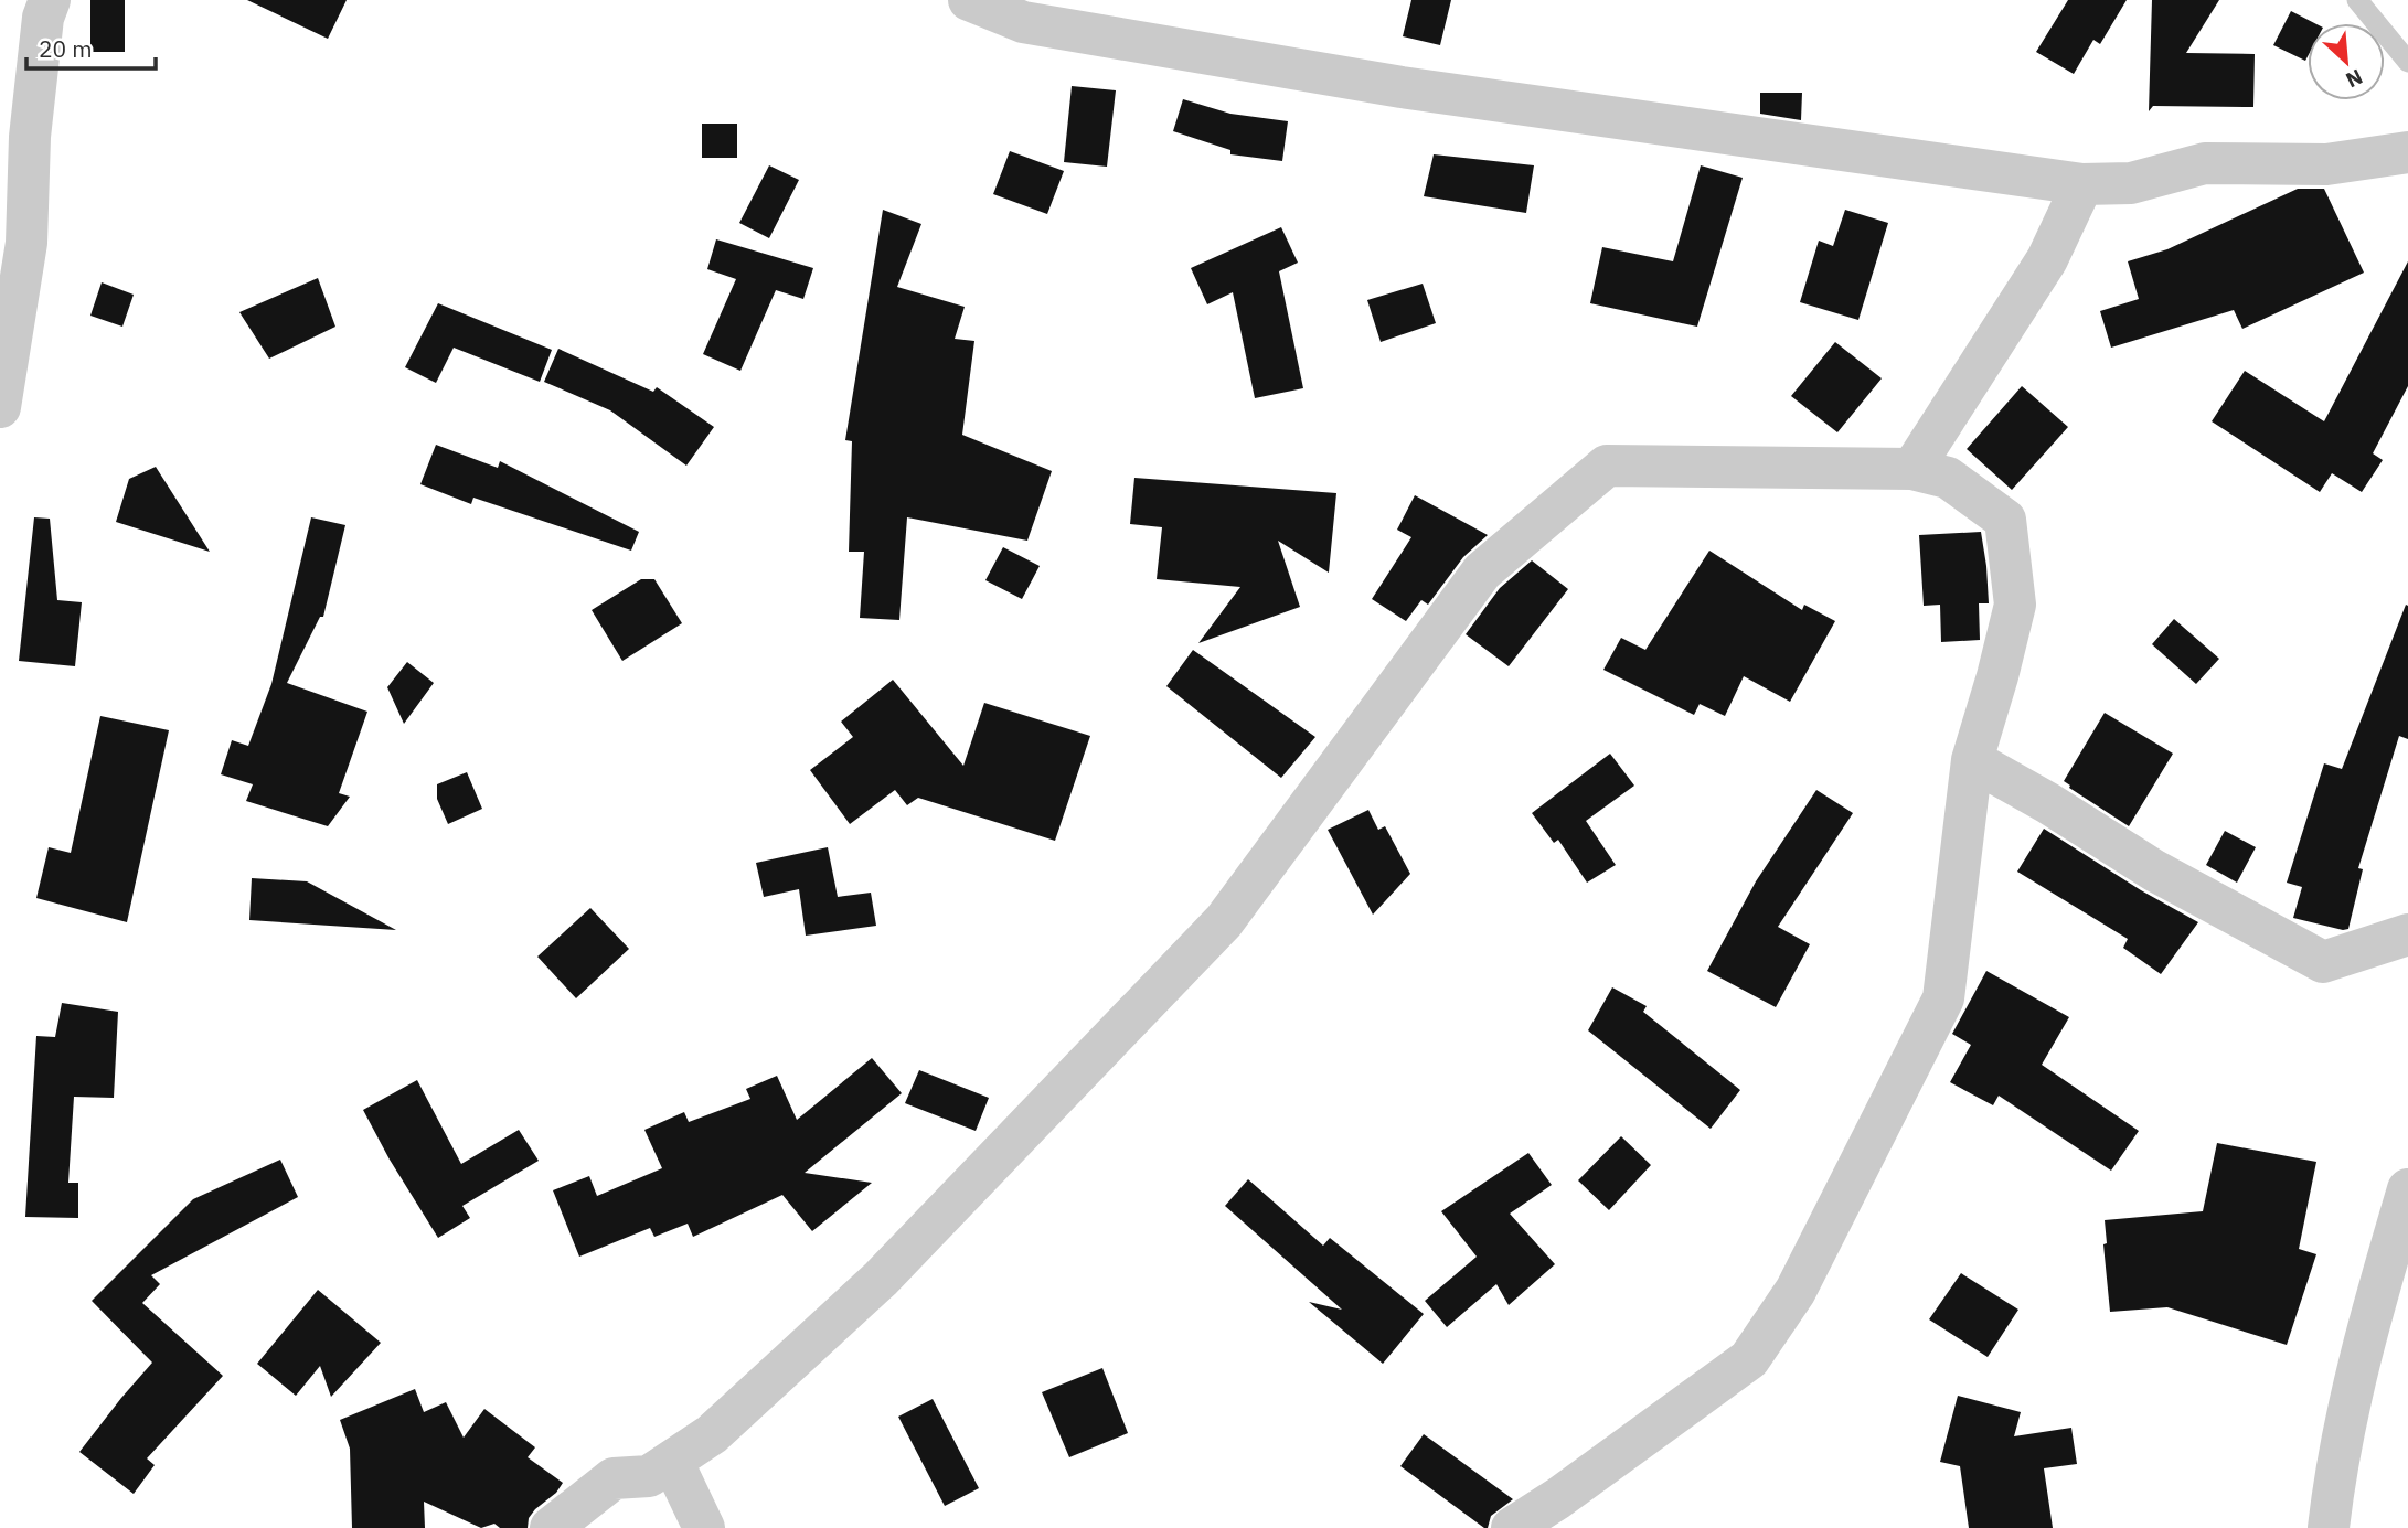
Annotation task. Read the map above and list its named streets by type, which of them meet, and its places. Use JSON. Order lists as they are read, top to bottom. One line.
{"scale_bar":"20 m","north":"bottom right"}
